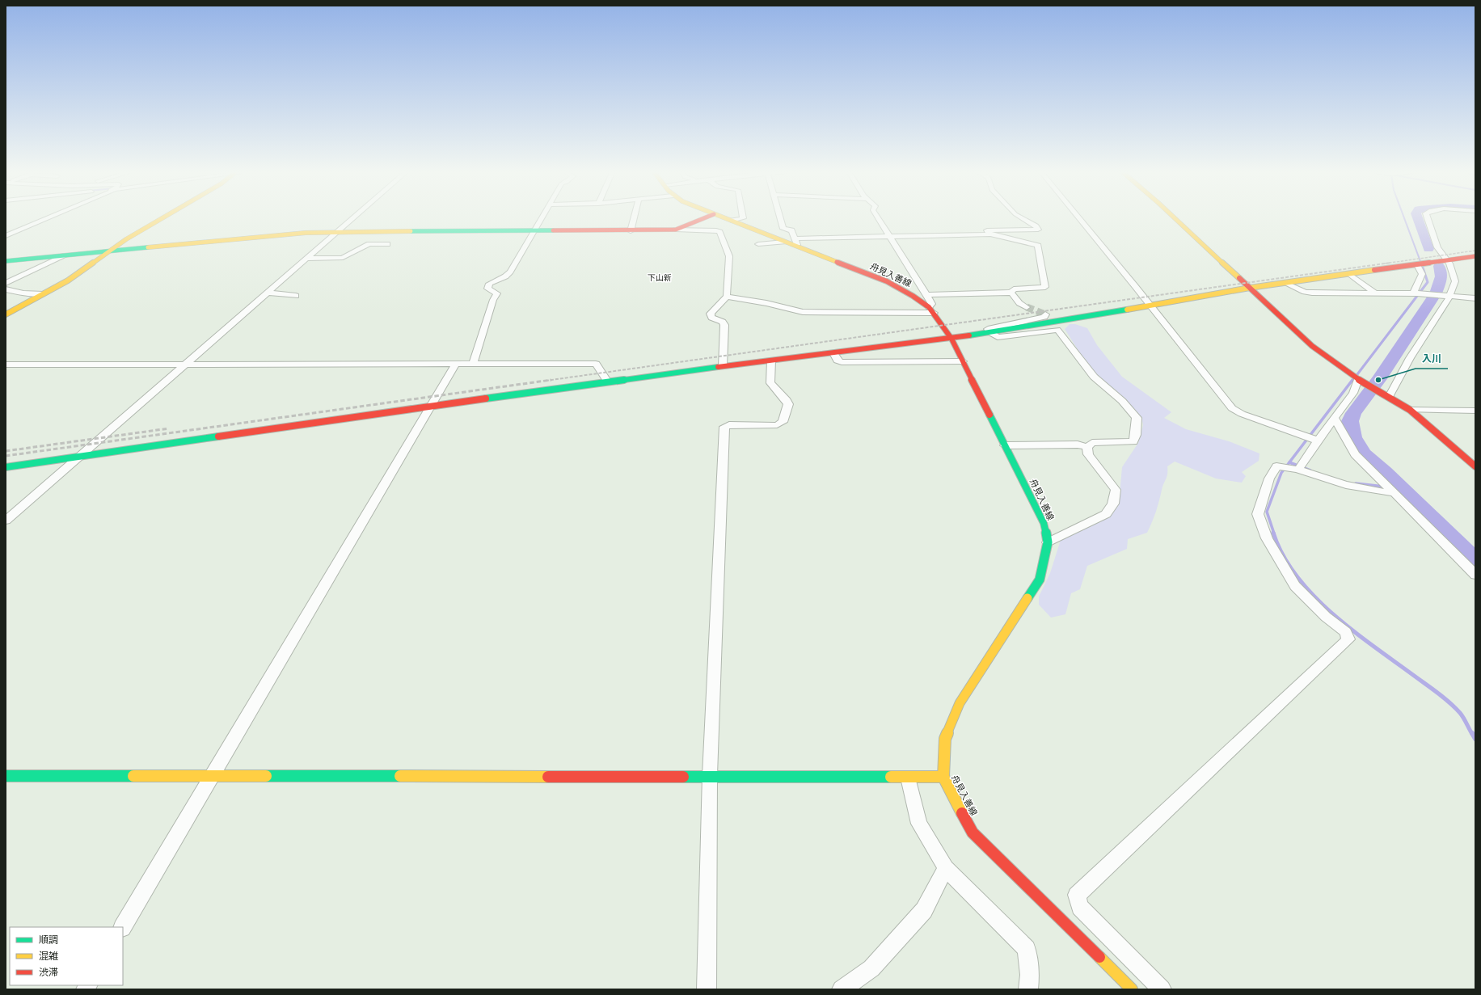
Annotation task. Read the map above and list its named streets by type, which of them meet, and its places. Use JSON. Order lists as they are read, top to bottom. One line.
{"streets":{"street":["舟見入善線"]},"districts":["下山新"],"places":["入川"],"legend":["順調","混雑","渋滞"]}
